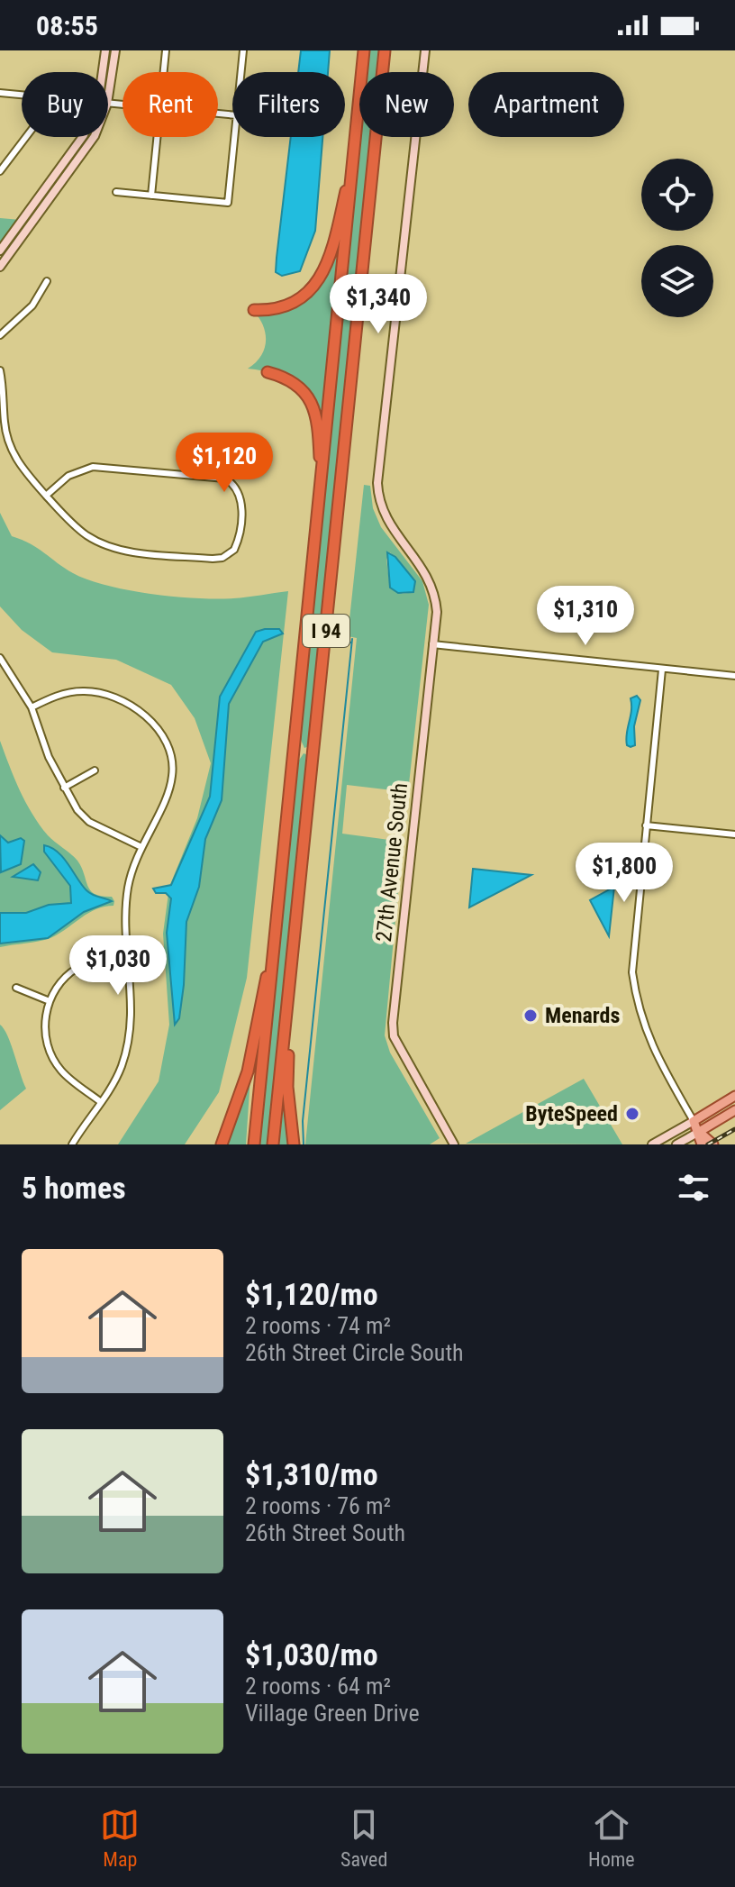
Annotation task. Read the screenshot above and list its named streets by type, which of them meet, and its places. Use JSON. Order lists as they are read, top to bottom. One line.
{"streets":{"highway":["I 94"],"street":["27th Avenue South"]},"places":["Menards","ByteSpeed"],"page":{"status":"08:55","chip":["Buy","Rent","Filters","New","Apartment"],"price":["$1,340","$1,120","$1,310","$1,800","$1,030"],"heading":"5 homes","list":[{"name":"$1,120/mo","note":"2 rooms · 74 m² · 26th Street Circle South"},{"name":"$1,310/mo","note":"2 rooms · 76 m² · 26th Street South"},{"name":"$1,030/mo","note":"2 rooms · 64 m² · Village Green Drive"}],"tabs":["Map","Saved","Home"]}}
